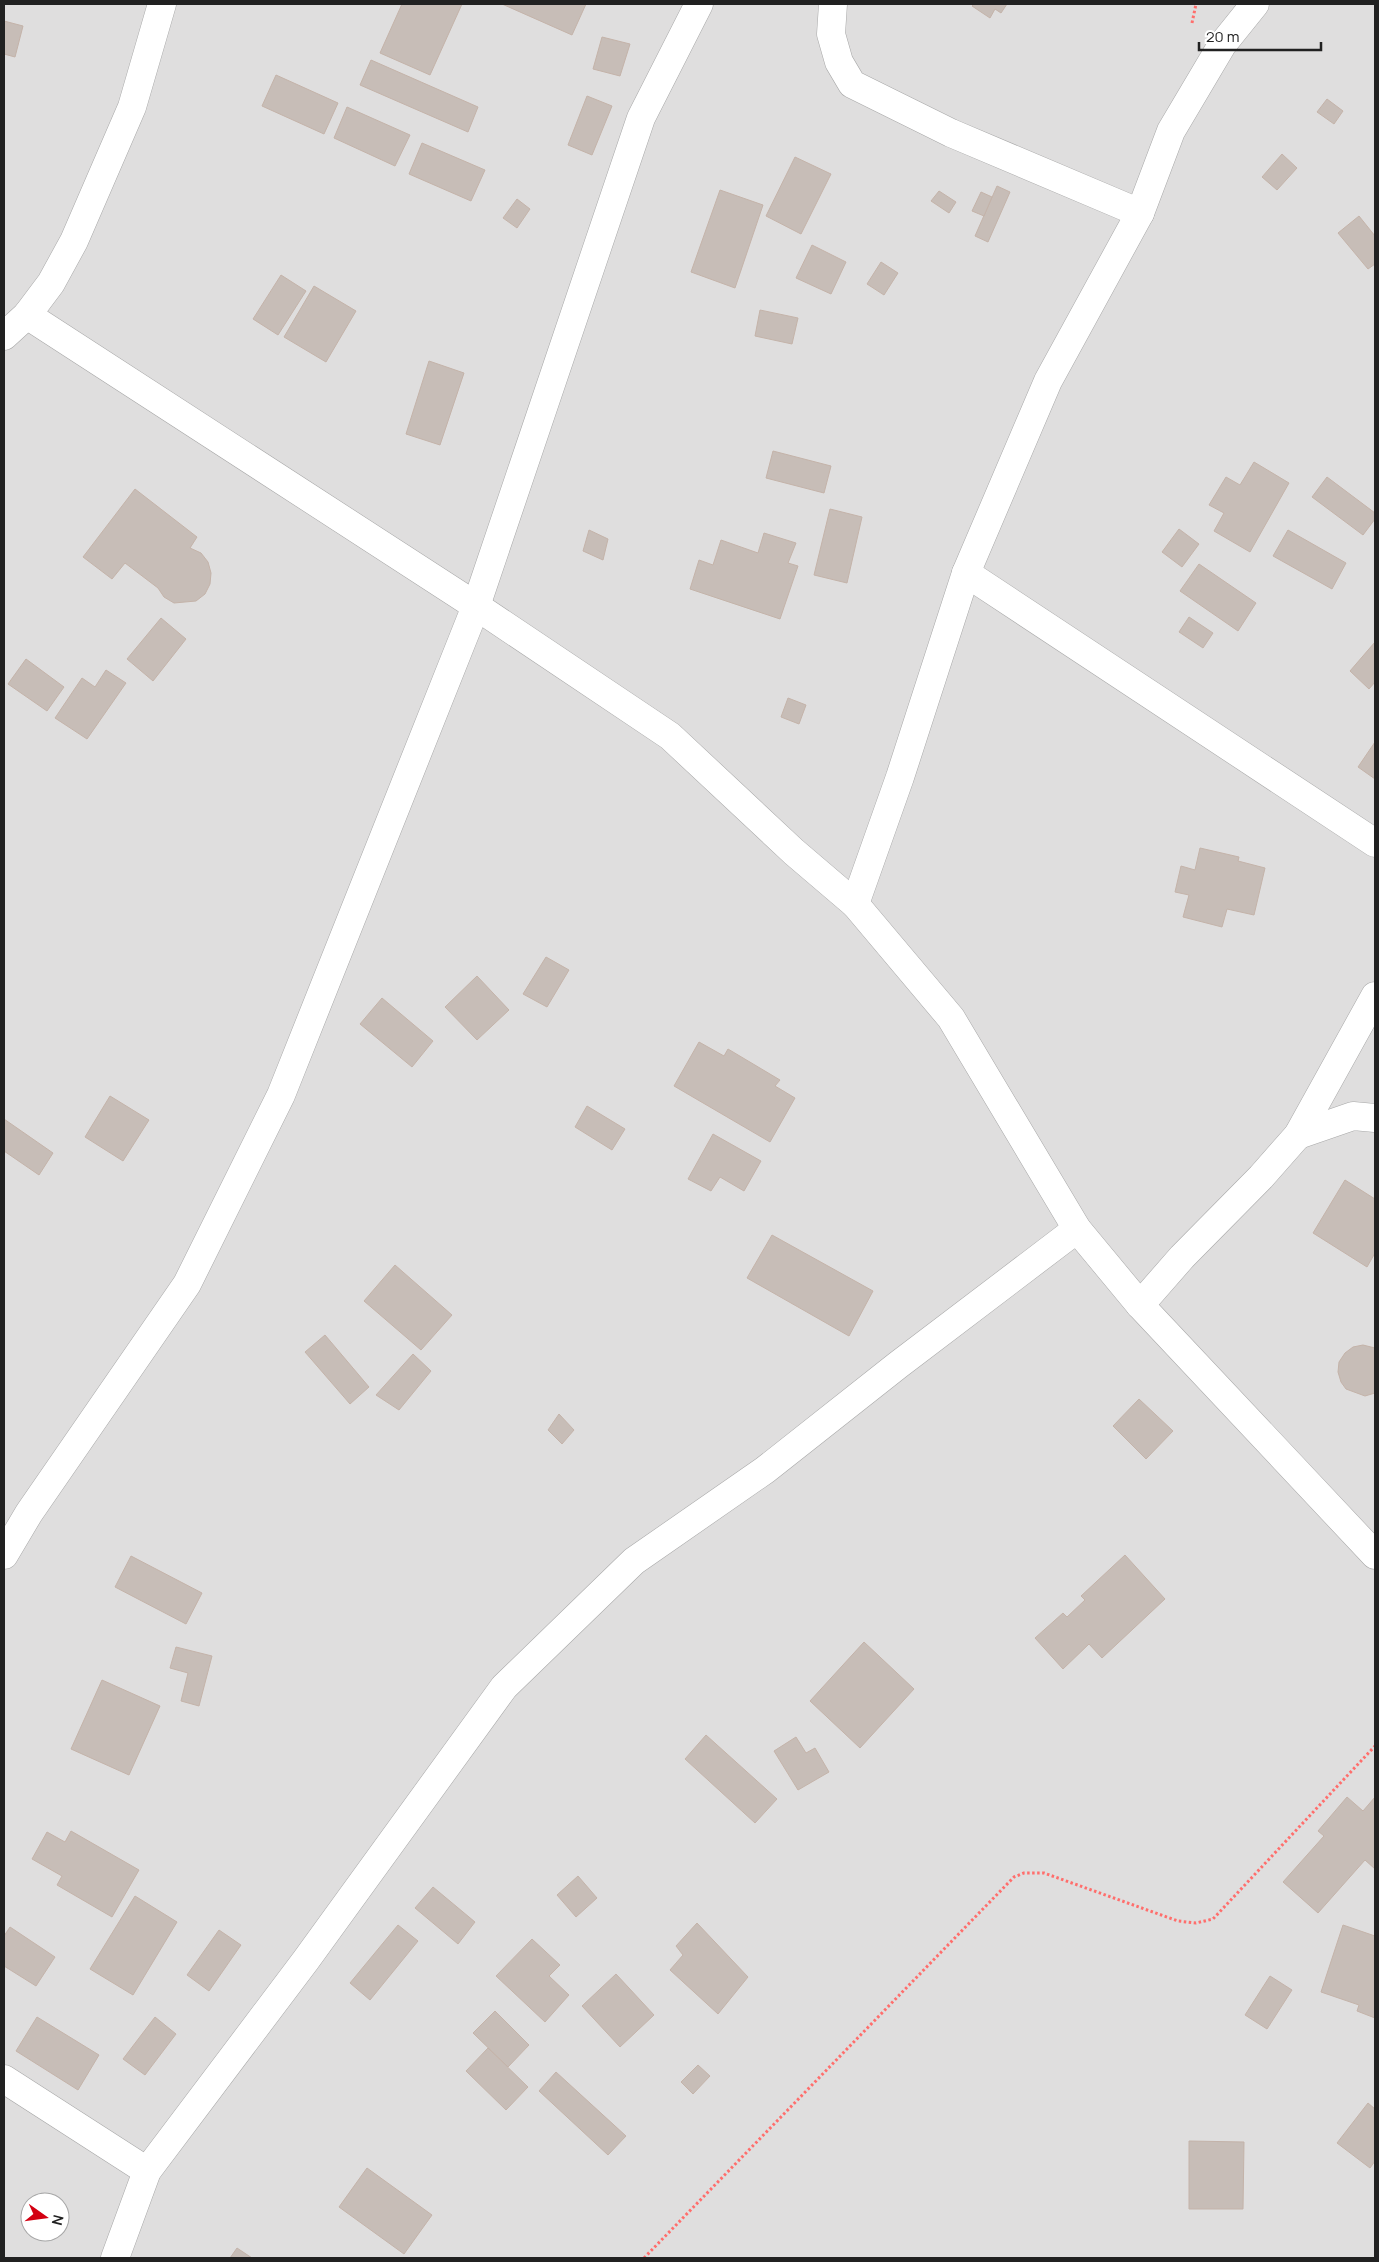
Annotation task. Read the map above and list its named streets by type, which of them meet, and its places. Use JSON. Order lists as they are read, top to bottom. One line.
{"scale_bar":"20 m","north":"right"}
